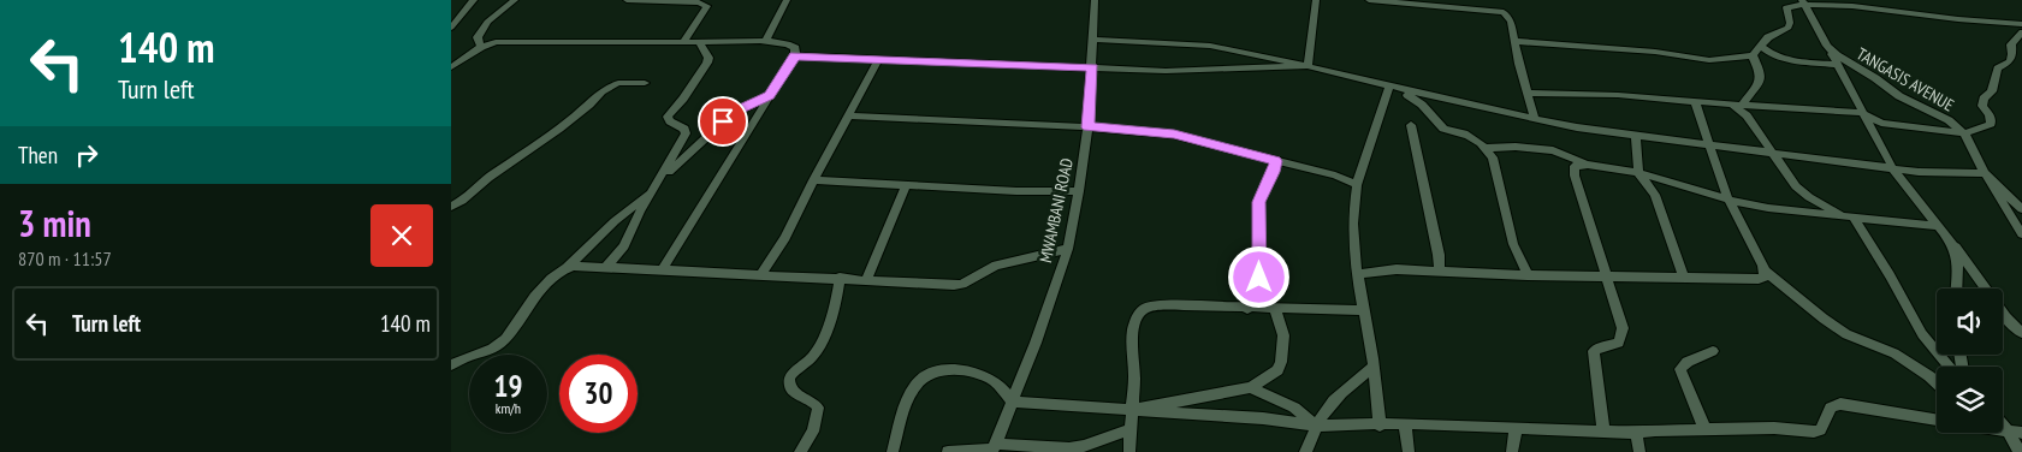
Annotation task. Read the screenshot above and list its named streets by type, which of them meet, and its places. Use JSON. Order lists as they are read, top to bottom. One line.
{"streets":{"street":["TANGASIS AVENUE","MWAMBANI ROAD"]},"page":{"turn":["140 m","Turn left"],"then":"Then","heading":["3 min","870 m · 11:57"],"list":[{"name":"Turn left","value":"140 m"}],"speed":"19 km/h","limit":"30"}}
